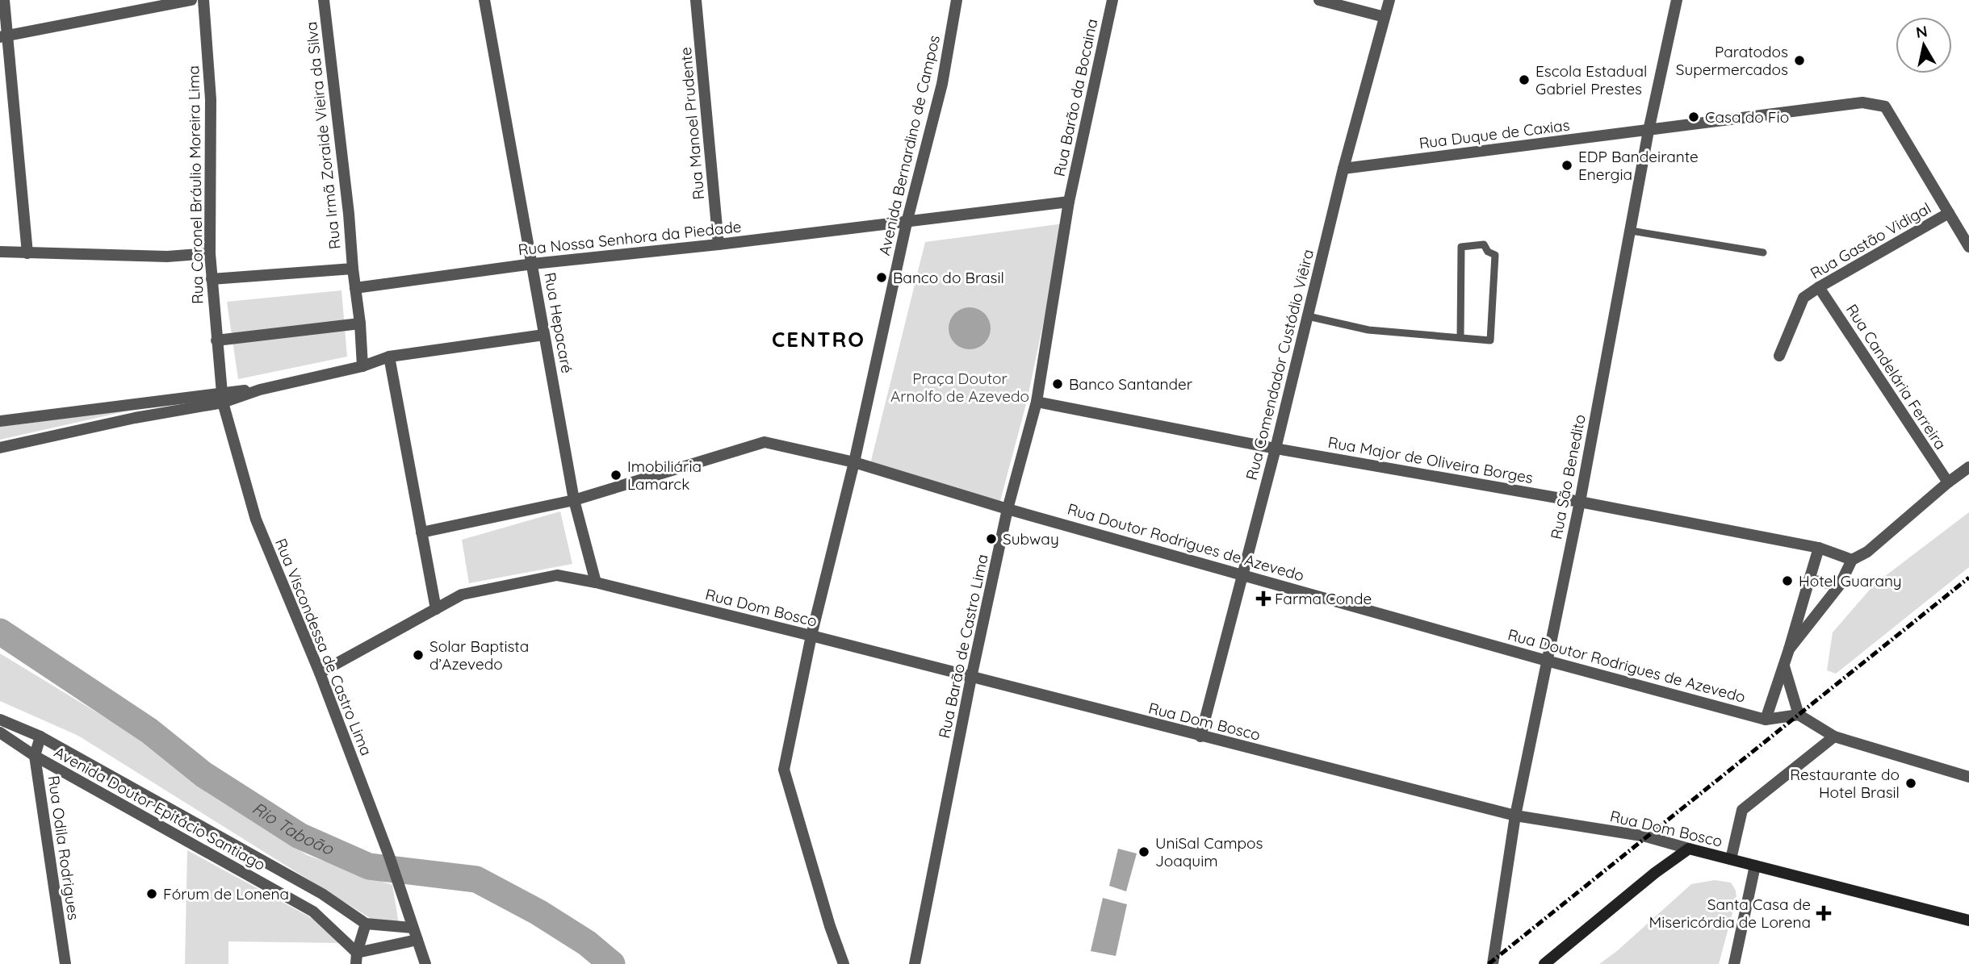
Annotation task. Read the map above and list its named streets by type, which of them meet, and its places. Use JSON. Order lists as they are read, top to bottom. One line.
{"streets":{"main road":["Rua Dom Bosco"],"street":["Rua Barão da Bocaina","Rua Manoel Prudente","Rua Duque de Caxias","Rua Irmã Zoraide Vieira da Silva","Avenida Bernardino de Campos","Rua Coronel Bráulio Moreira Lima","Rua Nossa Senhora da Piedade","Rua Gastão Vidigal","Rua Hepacaré","Rua Comendador Custódio Viêira","Rua Candelária Ferreira","Rua Major de Oliveira Borges","Rua São Benedito","Rua Doutor Rodrigues de Azevedo","Rua Barão de Castro Lima","Rua Viscondessa de Castro Lima","Avenida Doutor Epitácio Santiago","Rua Odila Rodrigues"]},"crossings":[["Rua Barão da Bocaina","Rua Nossa Senhora da Piedade"],["Rua Barão da Bocaina","Rua Barão de Castro Lima"],["Rua Manoel Prudente","Rua Nossa Senhora da Piedade"],["Rua Duque de Caxias","Rua Gastão Vidigal"],["Rua Duque de Caxias","Rua Comendador Custódio Viêira"],["Rua Duque de Caxias","Rua São Benedito"],["Avenida Bernardino de Campos","Rua Nossa Senhora da Piedade"],["Avenida Bernardino de Campos","Rua Doutor Rodrigues de Azevedo"],["Avenida Bernardino de Campos","Rua Dom Bosco"],["Rua Coronel Bráulio Moreira Lima","Rua Viscondessa de Castro Lima"],["Rua Nossa Senhora da Piedade","Rua Hepacaré"],["Rua Nossa Senhora da Piedade","Rua Barão de Castro Lima"],["Rua Gastão Vidigal","Rua Candelária Ferreira"],["Rua Hepacaré","Rua Doutor Rodrigues de Azevedo"],["Rua Hepacaré","Rua Dom Bosco"],["Rua Comendador Custódio Viêira","Rua Major de Oliveira Borges"],["Rua Comendador Custódio Viêira","Rua Doutor Rodrigues de Azevedo"],["Rua Comendador Custódio Viêira","Rua Dom Bosco"],["Rua Major de Oliveira Borges","Rua São Benedito"],["Rua Major de Oliveira Borges","Rua Barão de Castro Lima"],["Rua São Benedito","Rua Doutor Rodrigues de Azevedo"],["Rua São Benedito","Rua Dom Bosco"],["Rua Doutor Rodrigues de Azevedo","Rua Barão de Castro Lima"],["Rua Dom Bosco","Rua Barão de Castro Lima"],["Rua Dom Bosco","Rua Viscondessa de Castro Lima"],["Avenida Doutor Epitácio Santiago","Rua Odila Rodrigues"]],"districts":["CENTRO"],"water":["Rio Taboão"],"parks":["Praça Doutor Arnolfo de Azevedo"],"places":{"other":["Paratodos Supermercados","Escola Estadual Gabriel Prestes","Casa do Fio","EDP Bandeirante Energia","Banco do Brasil","Banco Santander","Imobiliária Lamarck","Subway","Hotel Guarany","Solar Baptista d’Azevedo","Restaurante do Hotel Brasil","UniSal Campos Joaquim","Fórum de Lonena"],"health":["Farma Conde","Santa Casa de Misericórdia de Lorena"]},"north":"top"}
